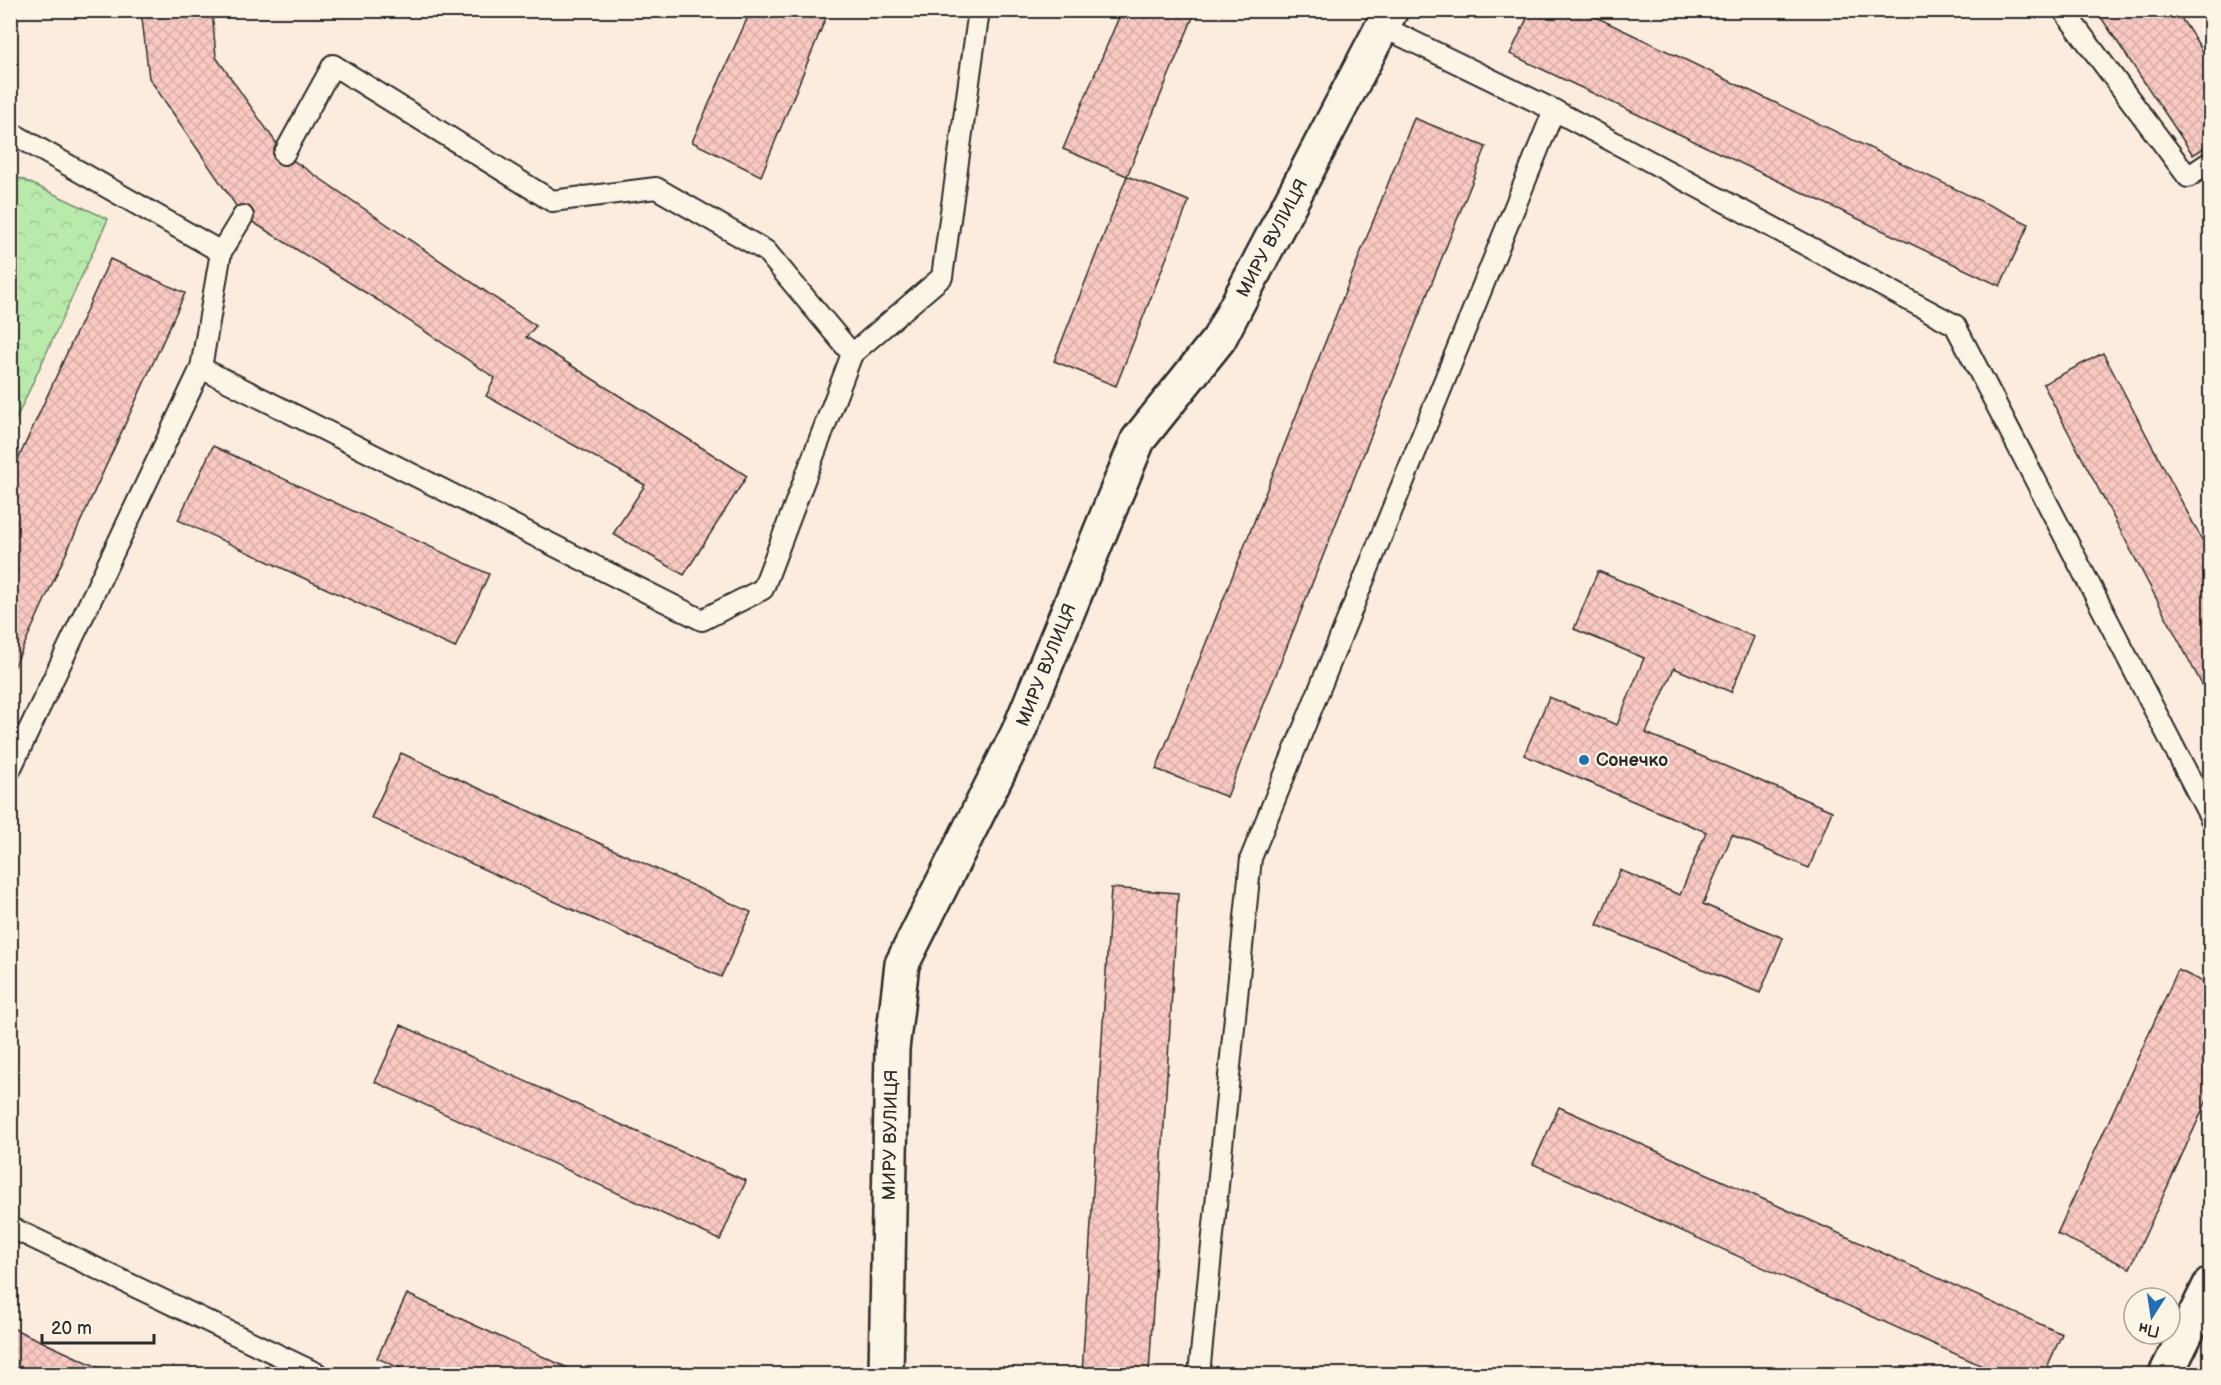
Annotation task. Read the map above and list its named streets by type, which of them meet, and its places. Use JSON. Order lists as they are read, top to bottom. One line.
{"streets":{"street":["МИРУ ВУЛИЦЯ"]},"places":["Сонечко"],"scale_bar":"20 m","north":"bottom"}
